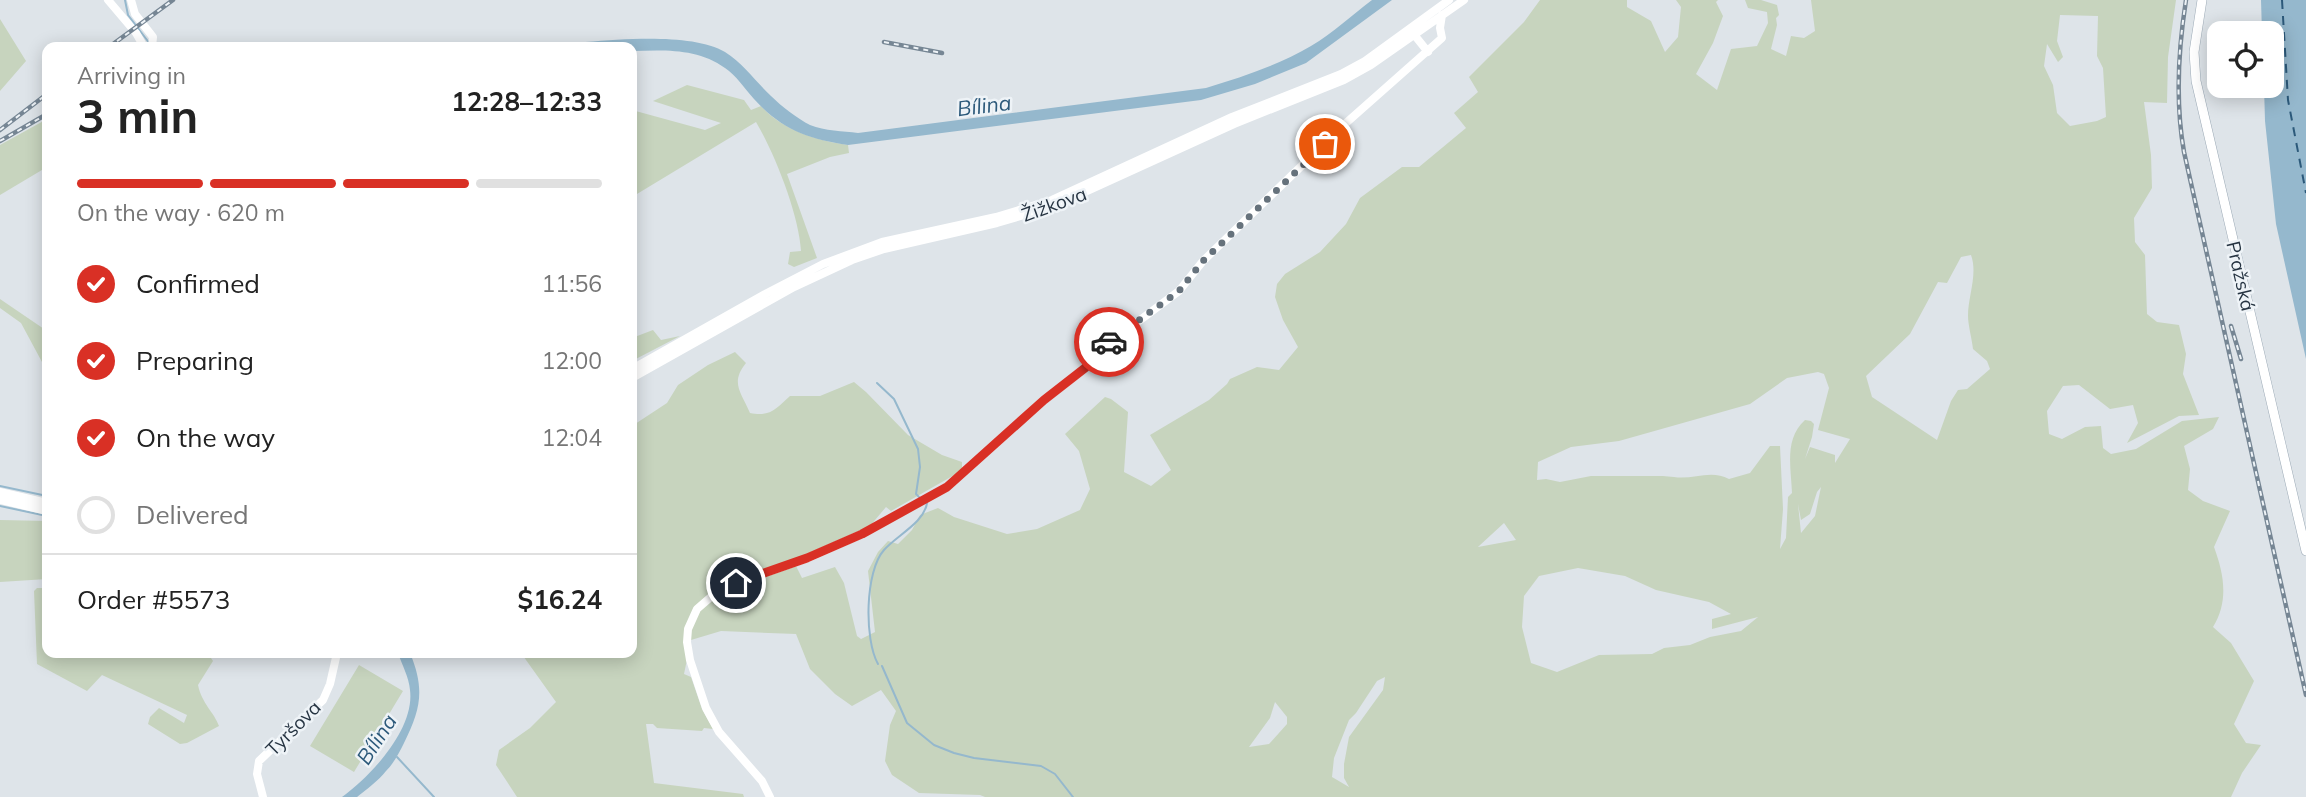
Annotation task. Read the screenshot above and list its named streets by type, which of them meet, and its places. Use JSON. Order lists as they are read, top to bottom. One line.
{"streets":{"main road":["Žižkova","Pražská","Tyršova"]},"water":["Bílina"],"page":{"heading":["3 min","Arriving in","12:28–12:33"],"panel":["Order #5573","$16.24"],"bar":"On the way · 620 m","list":[["Confirmed","11:56"],["Preparing","12:00"],["On the way","12:04"],"Delivered"]}}
